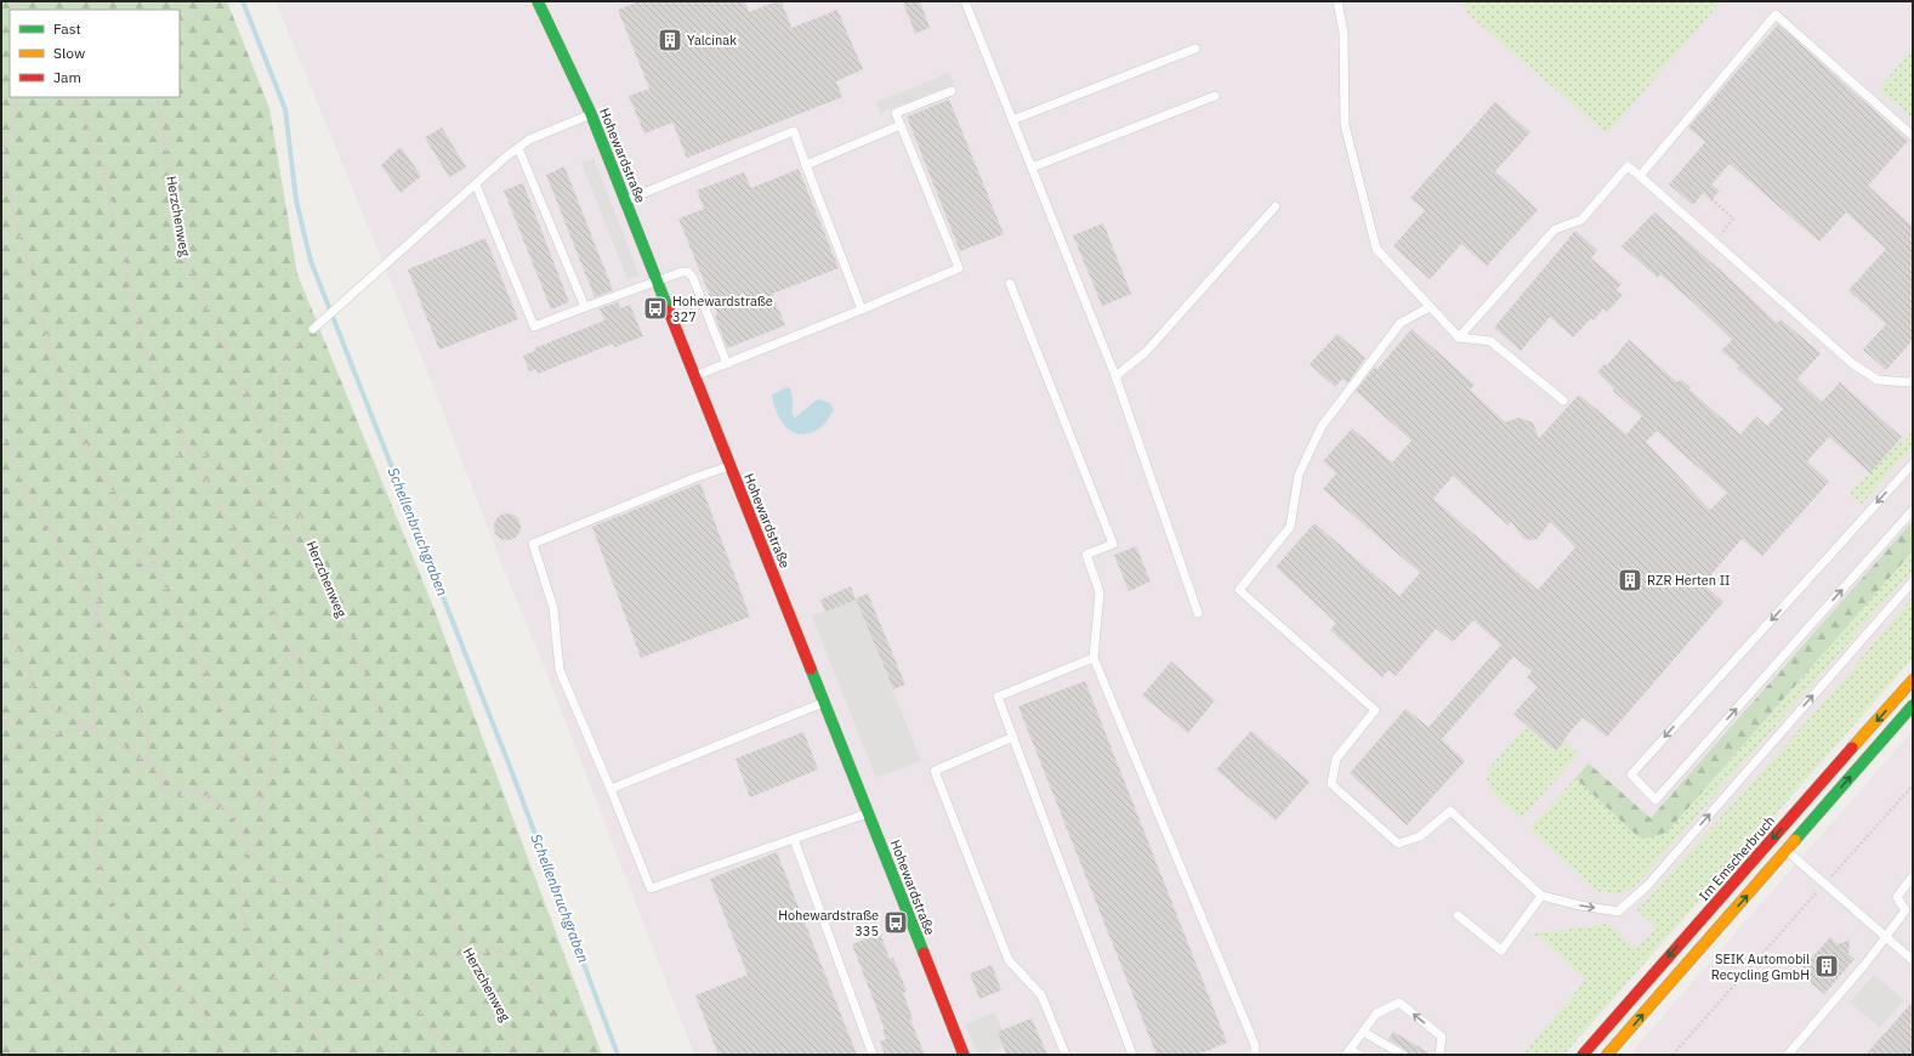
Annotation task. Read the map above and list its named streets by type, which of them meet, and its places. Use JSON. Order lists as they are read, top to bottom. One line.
{"streets":{"street":["Hohewardstraße","Im Emscherbruch"],"path":["Herzchenweg"]},"water":["Schellenbruchgraben"],"places":{"building":["Yalcinak","RZR Herten II","SEIK Automobil Recycling GmbH"],"bus stop":["Hohewardstraße 327","Hohewardstraße 335"]},"legend":["Fast","Slow","Jam"]}
